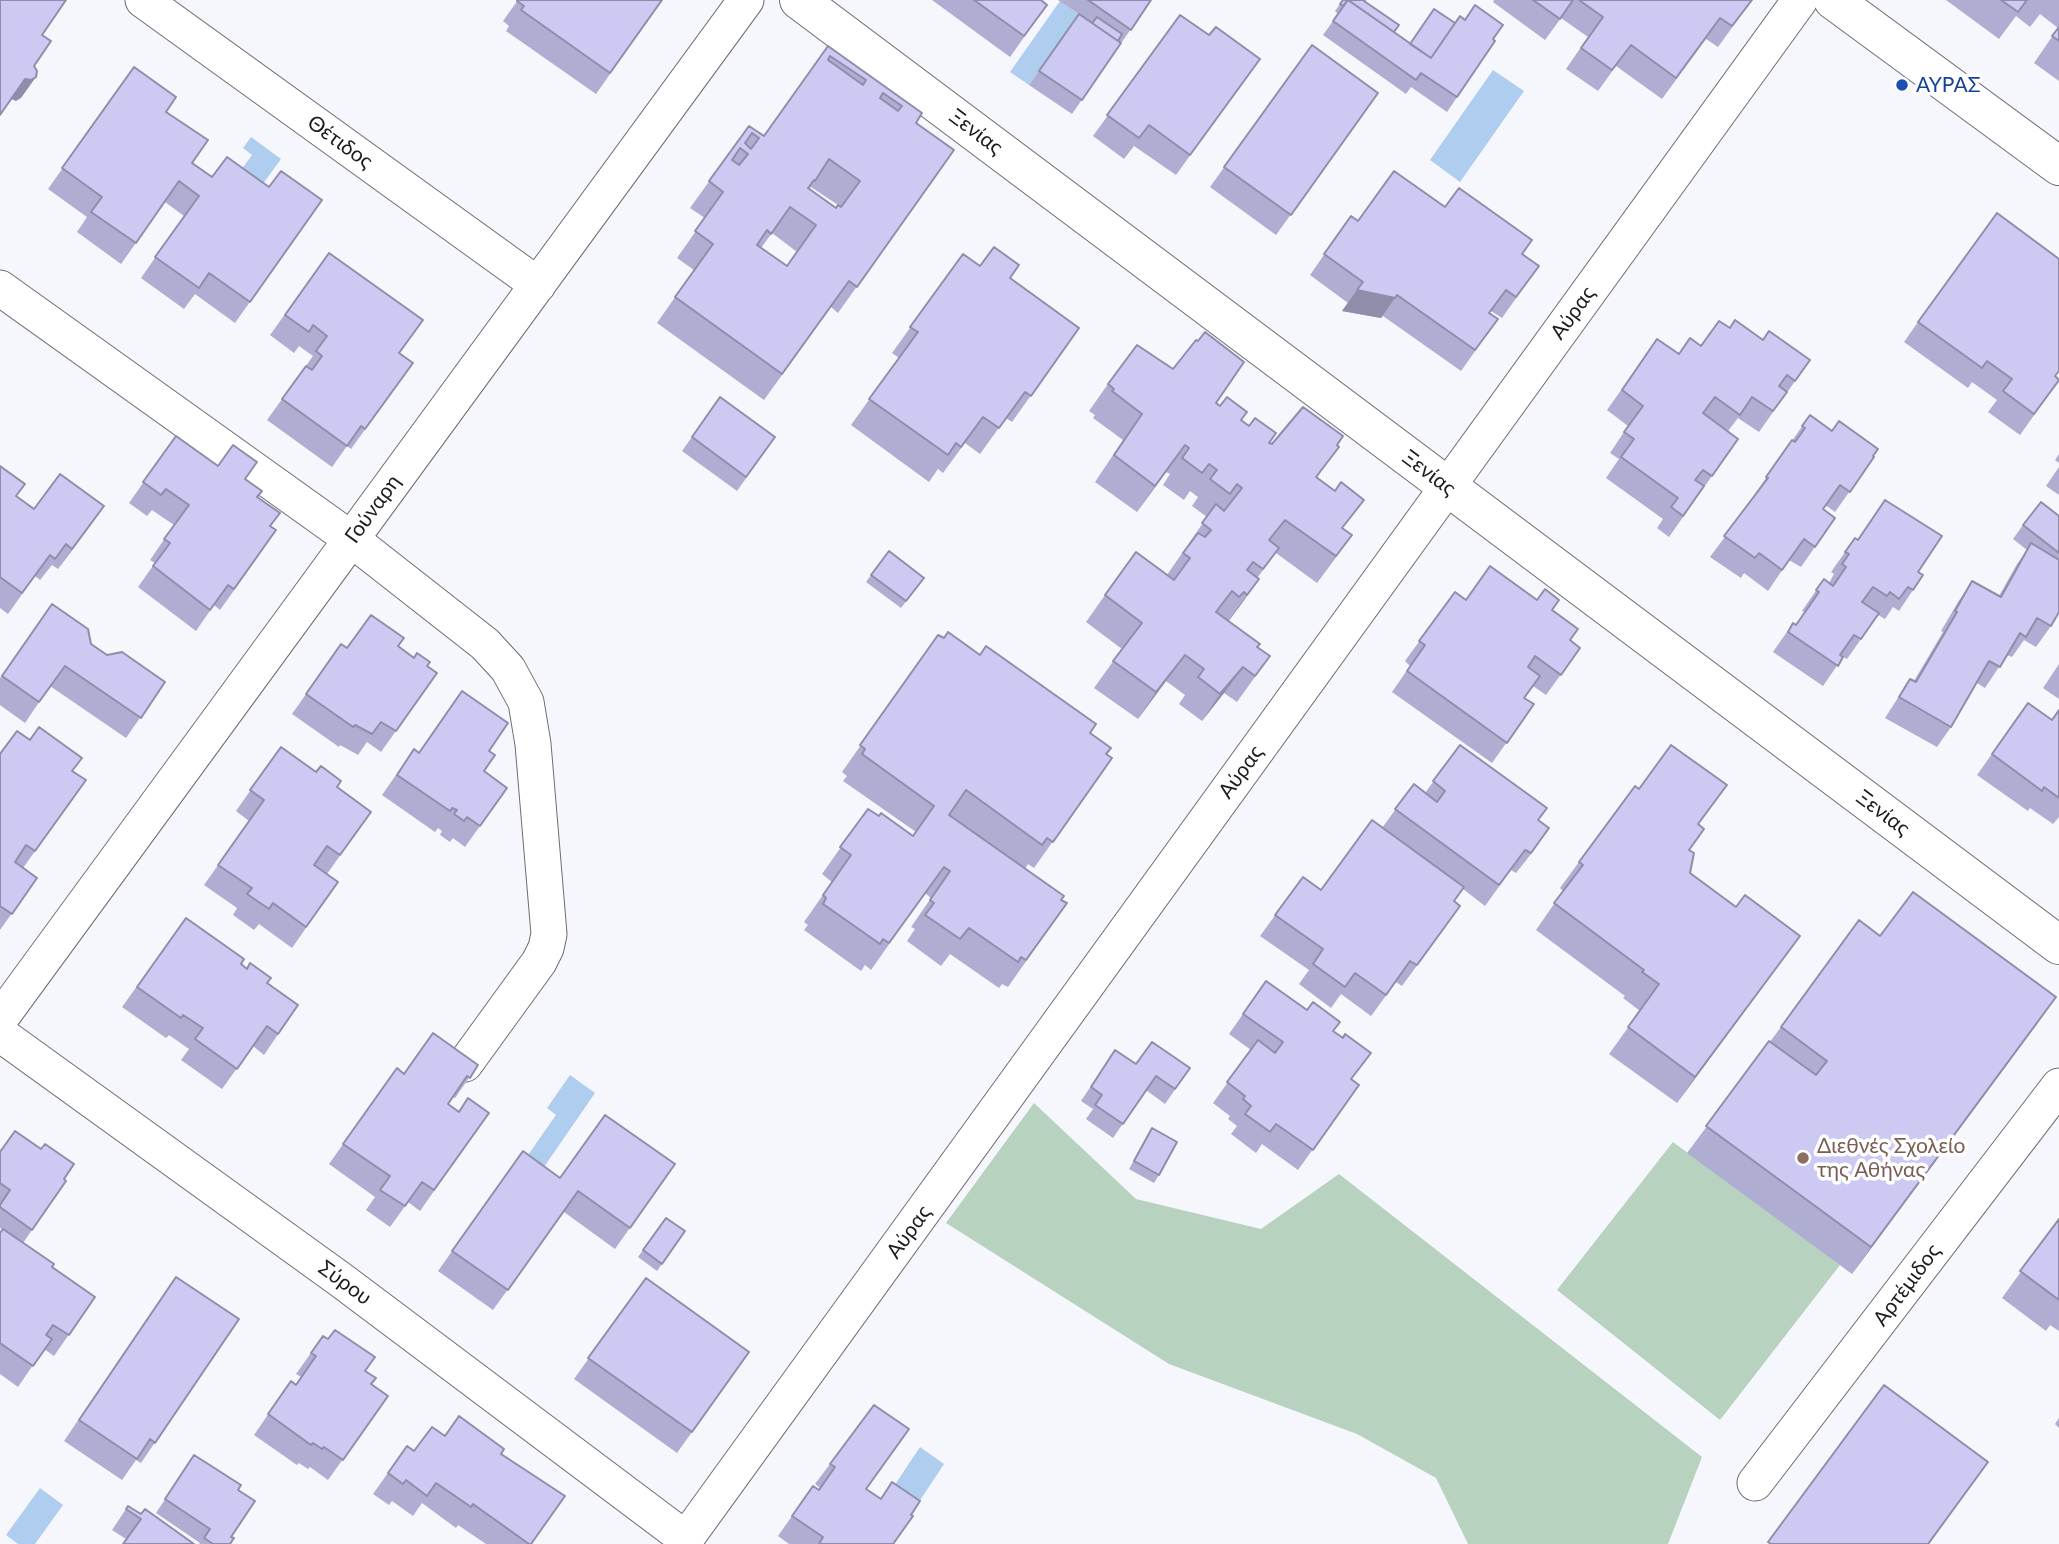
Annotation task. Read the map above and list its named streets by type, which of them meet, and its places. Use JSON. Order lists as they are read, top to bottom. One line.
{"streets":{"street":["Ξενίας","Θέτιδος","Αύρας","Γούναρη","Σύρου","Αρτέμιδος"]},"crossings":[["Ξενίας","Αύρας"],["Θέτιδος","Γούναρη"],["Αύρας","Σύρου"]],"places":["ΑΥΡΑΣ","Διεθνές Σχολείο της Αθήνας"]}
